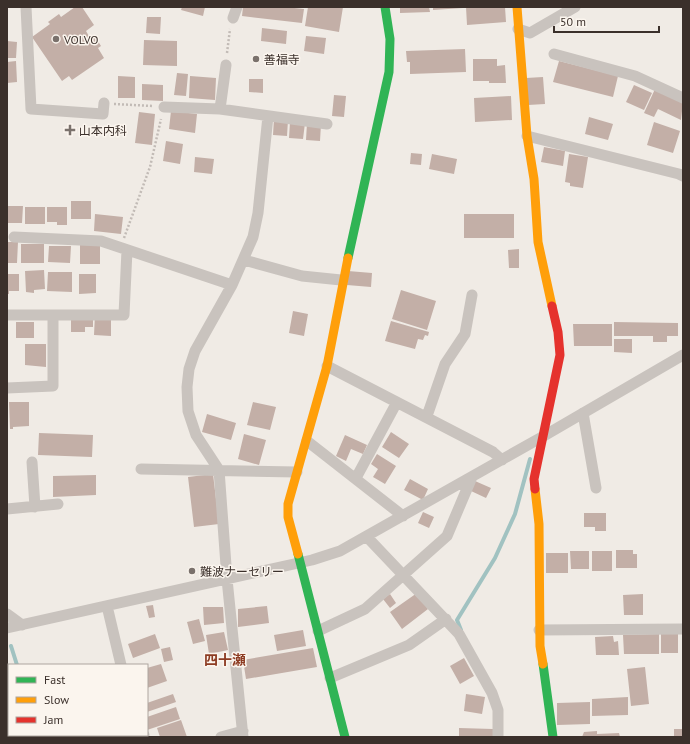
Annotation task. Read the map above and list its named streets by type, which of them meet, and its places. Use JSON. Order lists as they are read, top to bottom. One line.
{"districts":["四十瀬"],"places":{"other":["VOLVO","善福寺","難波ナーセリー"],"health":["山本内科"]},"legend":["Fast","Slow","Jam"],"scale_bar":"50 m"}
